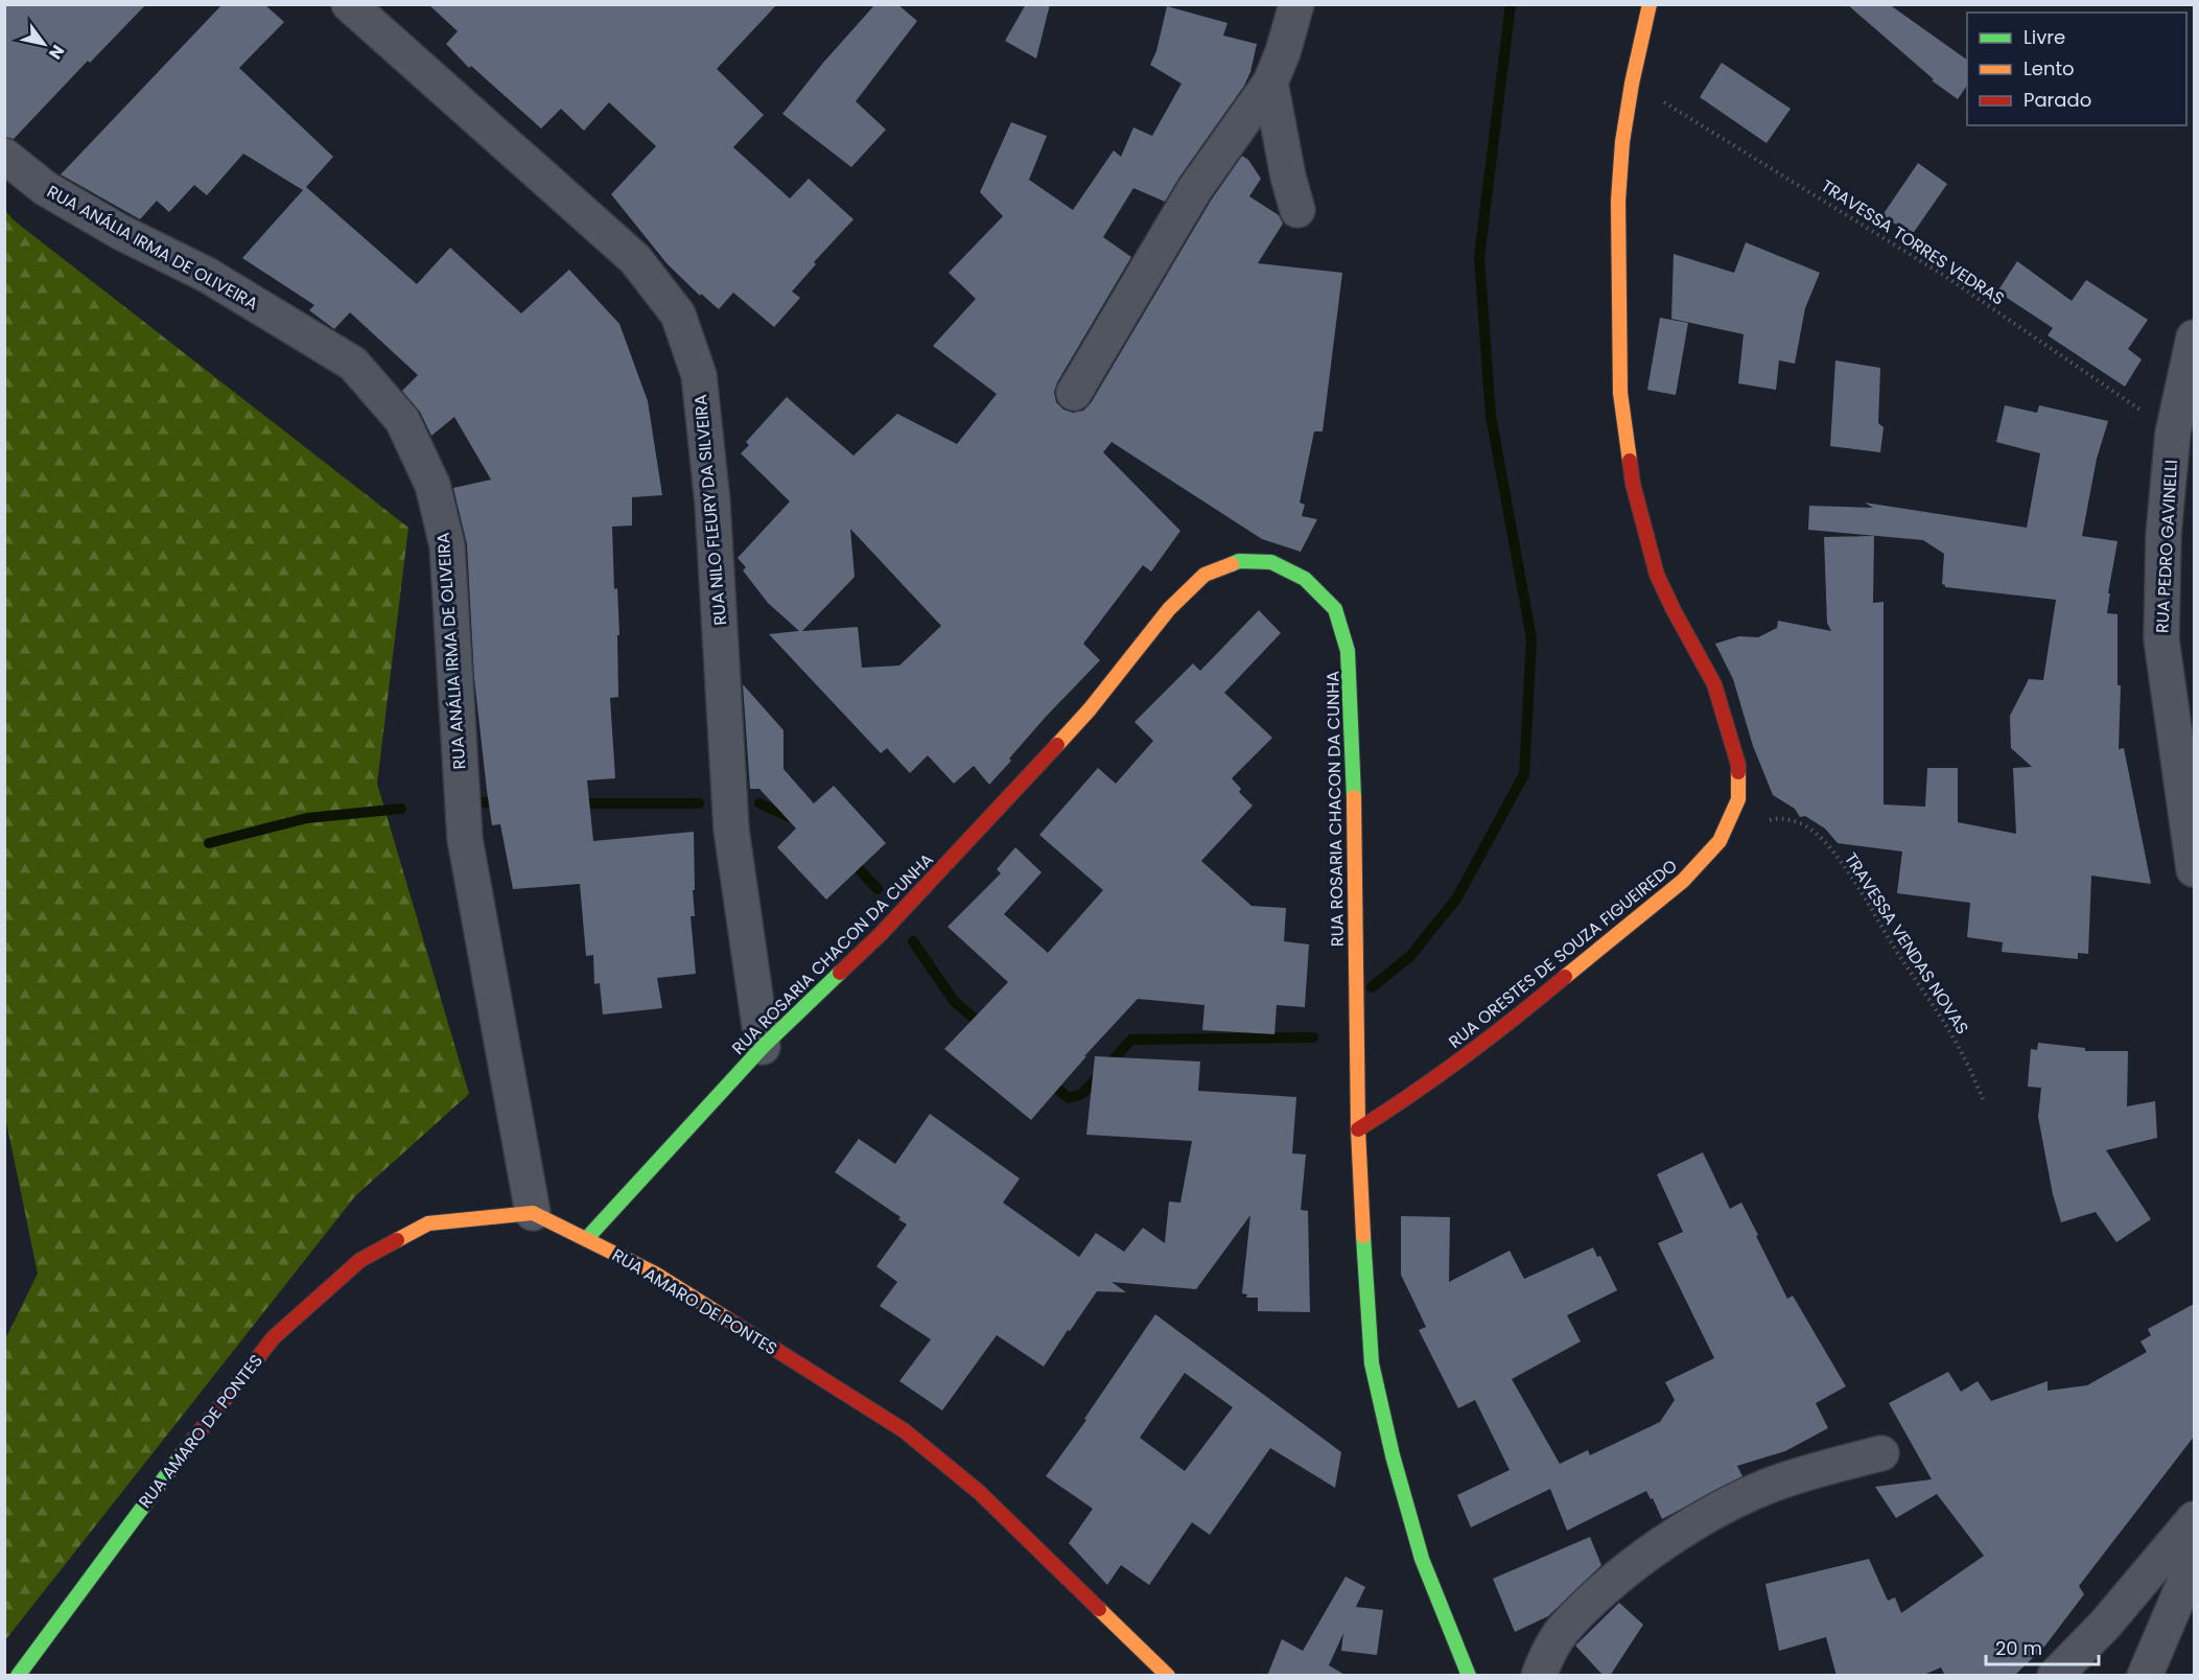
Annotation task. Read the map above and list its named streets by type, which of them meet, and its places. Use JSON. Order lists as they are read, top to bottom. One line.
{"streets":{"street":["RUA ANÁLIA IRMA DE OLIVEIRA","RUA NILO FLEURY DA SILVEIRA","RUA PEDRO GAVINELLI","RUA ROSARIA CHACON DA CUNHA","RUA ORESTES DE SOUZA FIGUEIREDO","RUA AMARO DE PONTES"],"path":["TRAVESSA TORRES VEDRAS","TRAVESSA VENDAS NOVAS"]},"crossings":[["TRAVESSA TORRES VEDRAS","RUA PEDRO GAVINELLI"],["TRAVESSA TORRES VEDRAS","RUA ORESTES DE SOUZA FIGUEIREDO"],["RUA ANÁLIA IRMA DE OLIVEIRA","RUA AMARO DE PONTES"],["RUA NILO FLEURY DA SILVEIRA","RUA ROSARIA CHACON DA CUNHA"],["RUA ROSARIA CHACON DA CUNHA","RUA ORESTES DE SOUZA FIGUEIREDO"],["RUA ROSARIA CHACON DA CUNHA","RUA AMARO DE PONTES"],["TRAVESSA VENDAS NOVAS","RUA ORESTES DE SOUZA FIGUEIREDO"]],"legend":["Livre","Lento","Parado"],"scale_bar":"20 m","north":"bottom right"}
